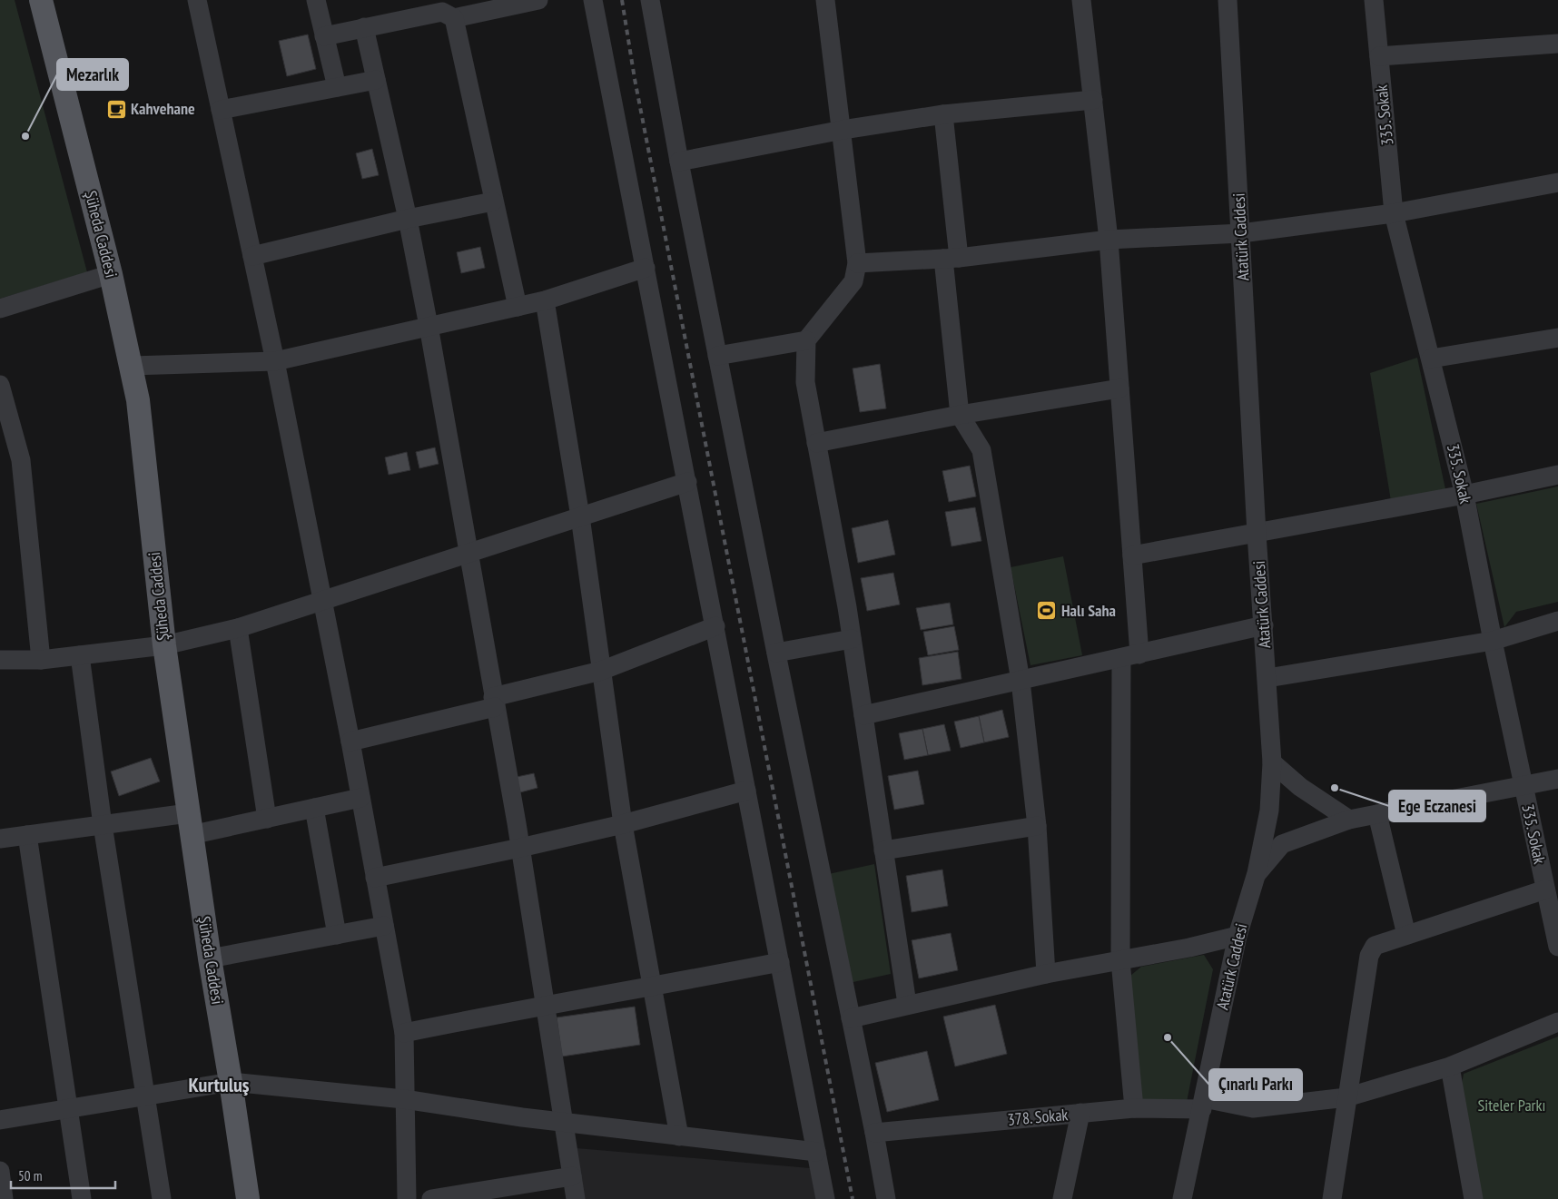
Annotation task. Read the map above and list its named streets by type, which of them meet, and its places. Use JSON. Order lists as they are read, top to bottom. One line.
{"streets":{"main road":["Şüheda Caddesi"],"street":["335. Sokak","Atatürk Caddesi","378. Sokak"]},"crossings":[["Atatürk Caddesi","378. Sokak"]],"districts":["Kurtuluş"],"parks":["Siteler Parkı"],"places":{"cafe":["Kahvehane"],"other":["Mezarlık","Ege Eczanesi","Çınarlı Parkı"],"sports":["Halı Saha"]},"scale_bar":"50 m"}
